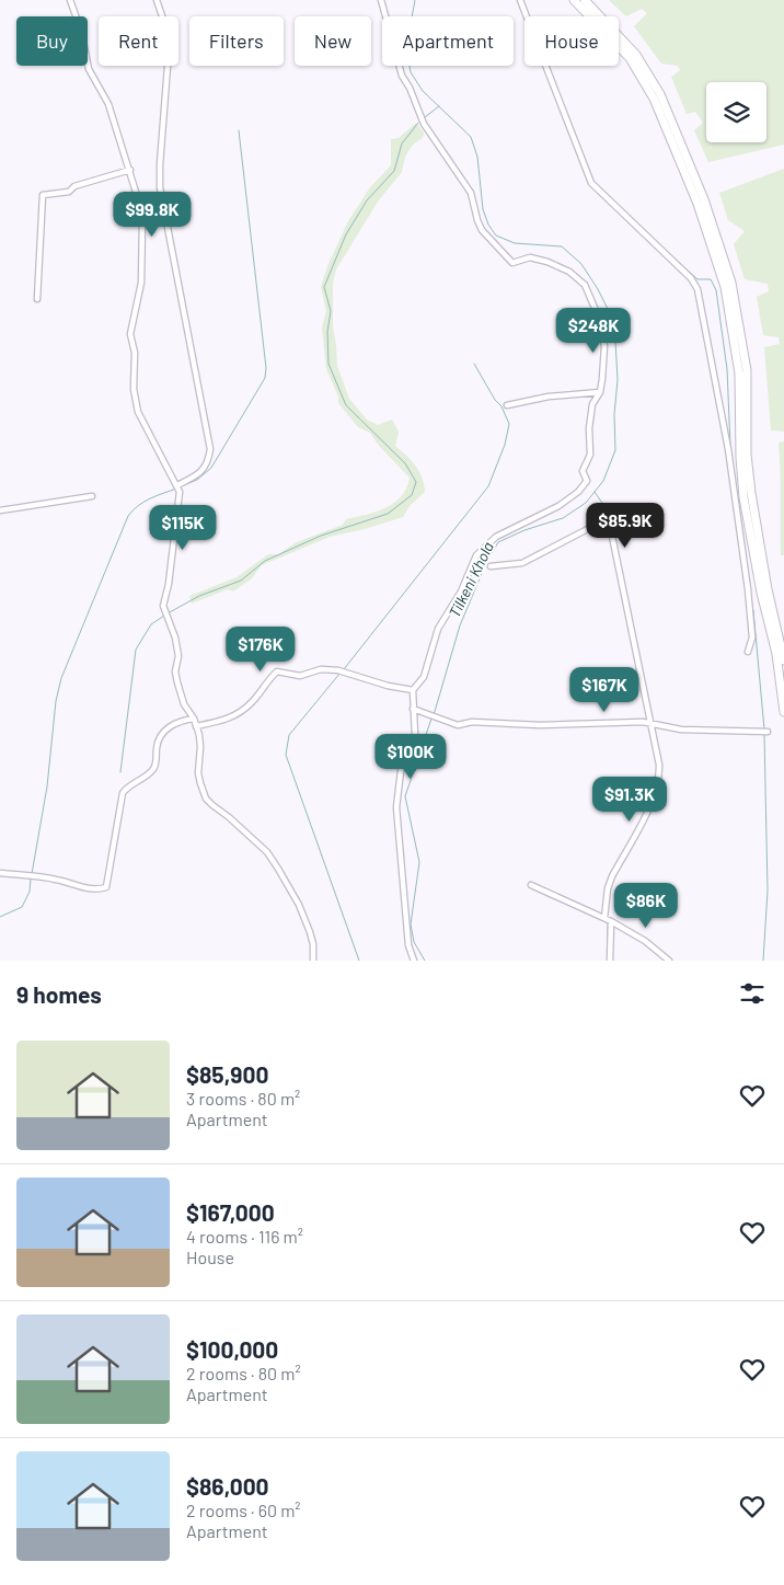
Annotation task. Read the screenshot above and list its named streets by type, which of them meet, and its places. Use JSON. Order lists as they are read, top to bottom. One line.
{"water":["Tilkeni Khola"],"page":{"chip":["Buy","Rent","Filters","New","Apartment","House"],"price":["$99.8K","$248K","$85.9K","$115K","$176K","$167K","$100K","$91.3K","$86K"],"heading":"9 homes","list":[{"name":"$85,900","note":"3 rooms · 80 m² · Apartment"},{"name":"$167,000","note":"4 rooms · 116 m² · House"},{"name":"$100,000","note":"2 rooms · 80 m² · Apartment"},{"name":"$86,000","note":"2 rooms · 60 m² · Apartment"}]}}
